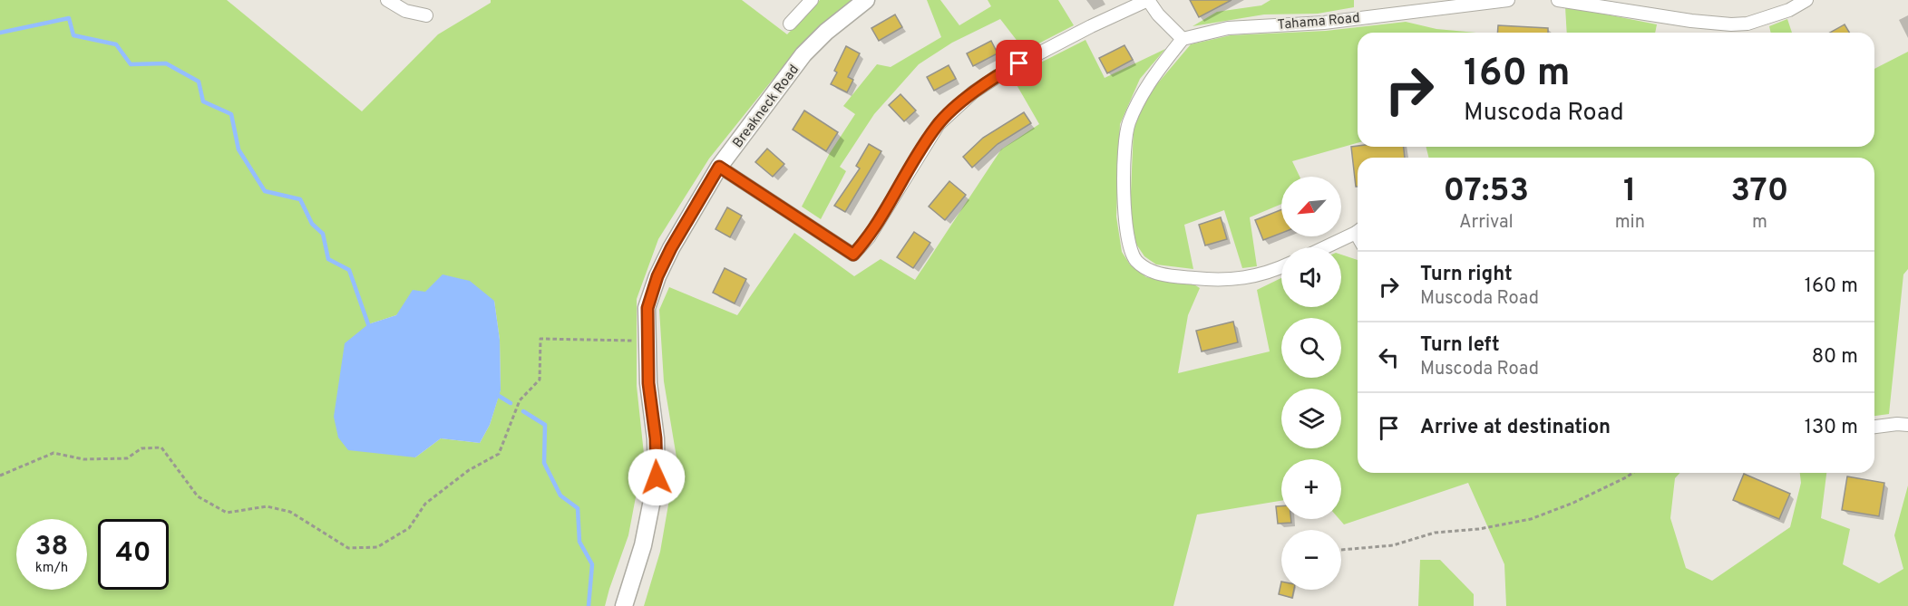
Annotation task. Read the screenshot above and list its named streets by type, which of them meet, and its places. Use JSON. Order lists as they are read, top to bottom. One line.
{"streets":{"street":["Tahama Road","Breakneck Road"]},"north":"bottom left","page":{"turn":["160 m","Muscoda Road"],"eta":["07:53","Arrival","1","min","370","m"],"map_buttons":["+","−"],"list":[{"name":"Turn right","note":"Muscoda Road","value":"160 m"},{"name":"Turn left","note":"Muscoda Road","value":"80 m"},{"name":"Arrive at destination","value":"130 m"}],"speed":"38 km/h","limit":"40"}}
